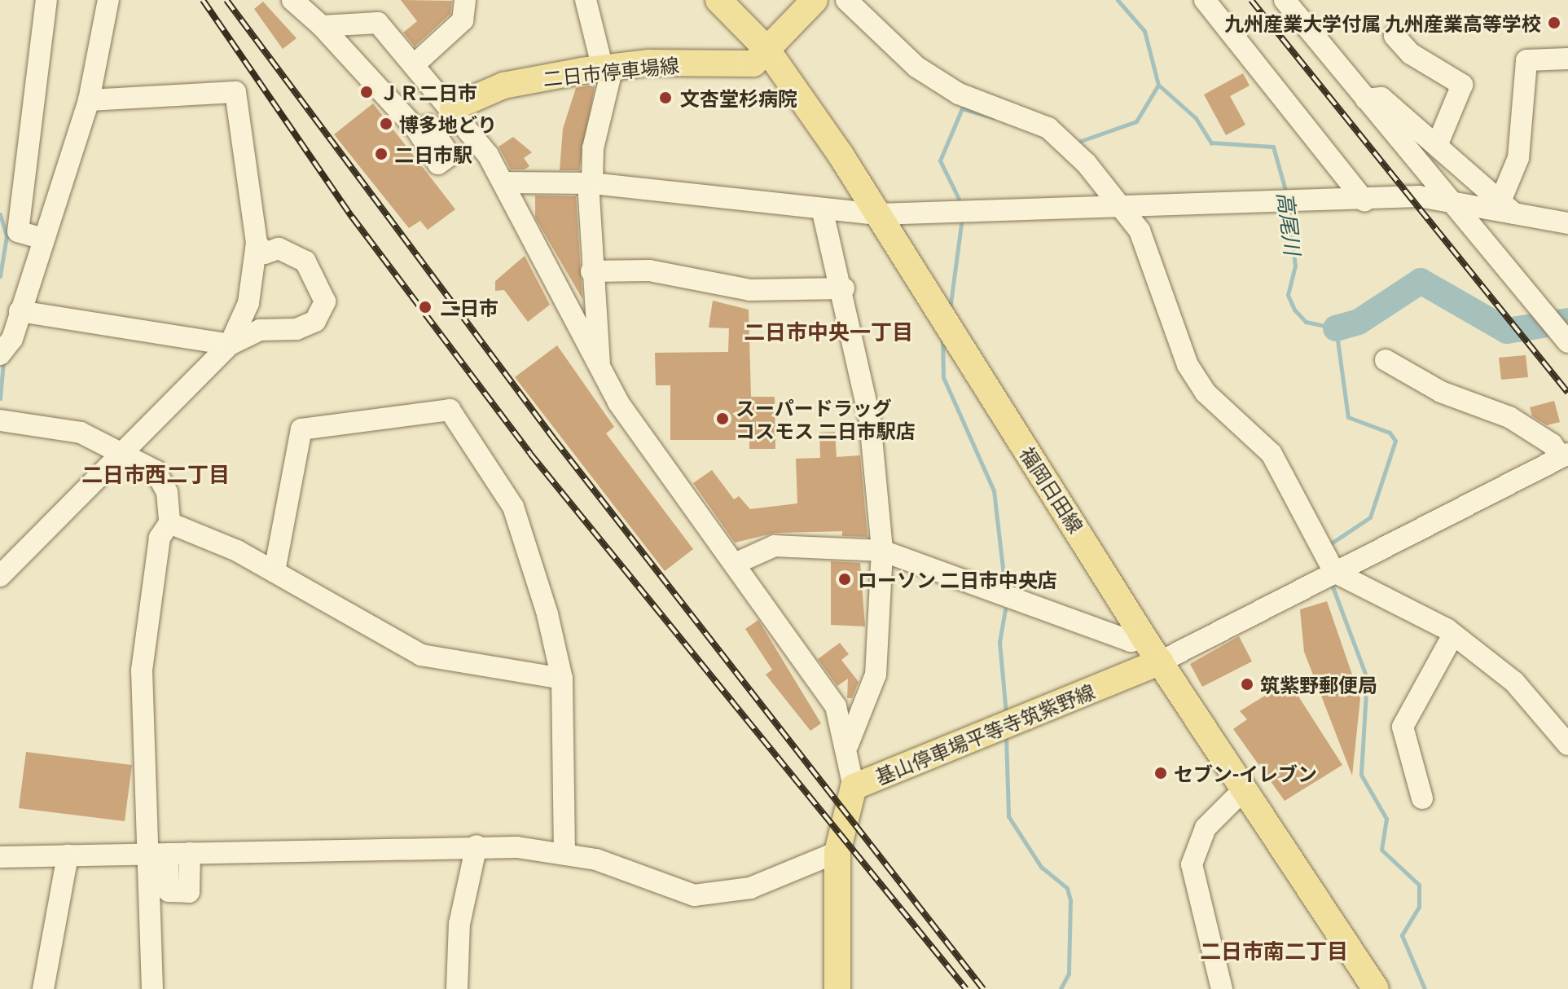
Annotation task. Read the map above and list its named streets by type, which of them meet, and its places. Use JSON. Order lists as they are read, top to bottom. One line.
{"streets":{"main road":["二日市停車場線","福岡日田線","基山停車場平等寺筑紫野線"]},"crossings":[["二日市停車場線","福岡日田線"],["福岡日田線","基山停車場平等寺筑紫野線"]],"districts":["二日市中央一丁目","二日市西二丁目","二日市南二丁目"],"water":["高尾川"],"places":["九州産業大学付属 九州産業高等学校","ＪＲ二日市","文杏堂杉病院","博多地どり","二日市駅","二日市","スーパードラッグ コスモス 二日市駅店","ローソン 二日市中央店","筑紫野郵便局","セブン-イレブン"]}
